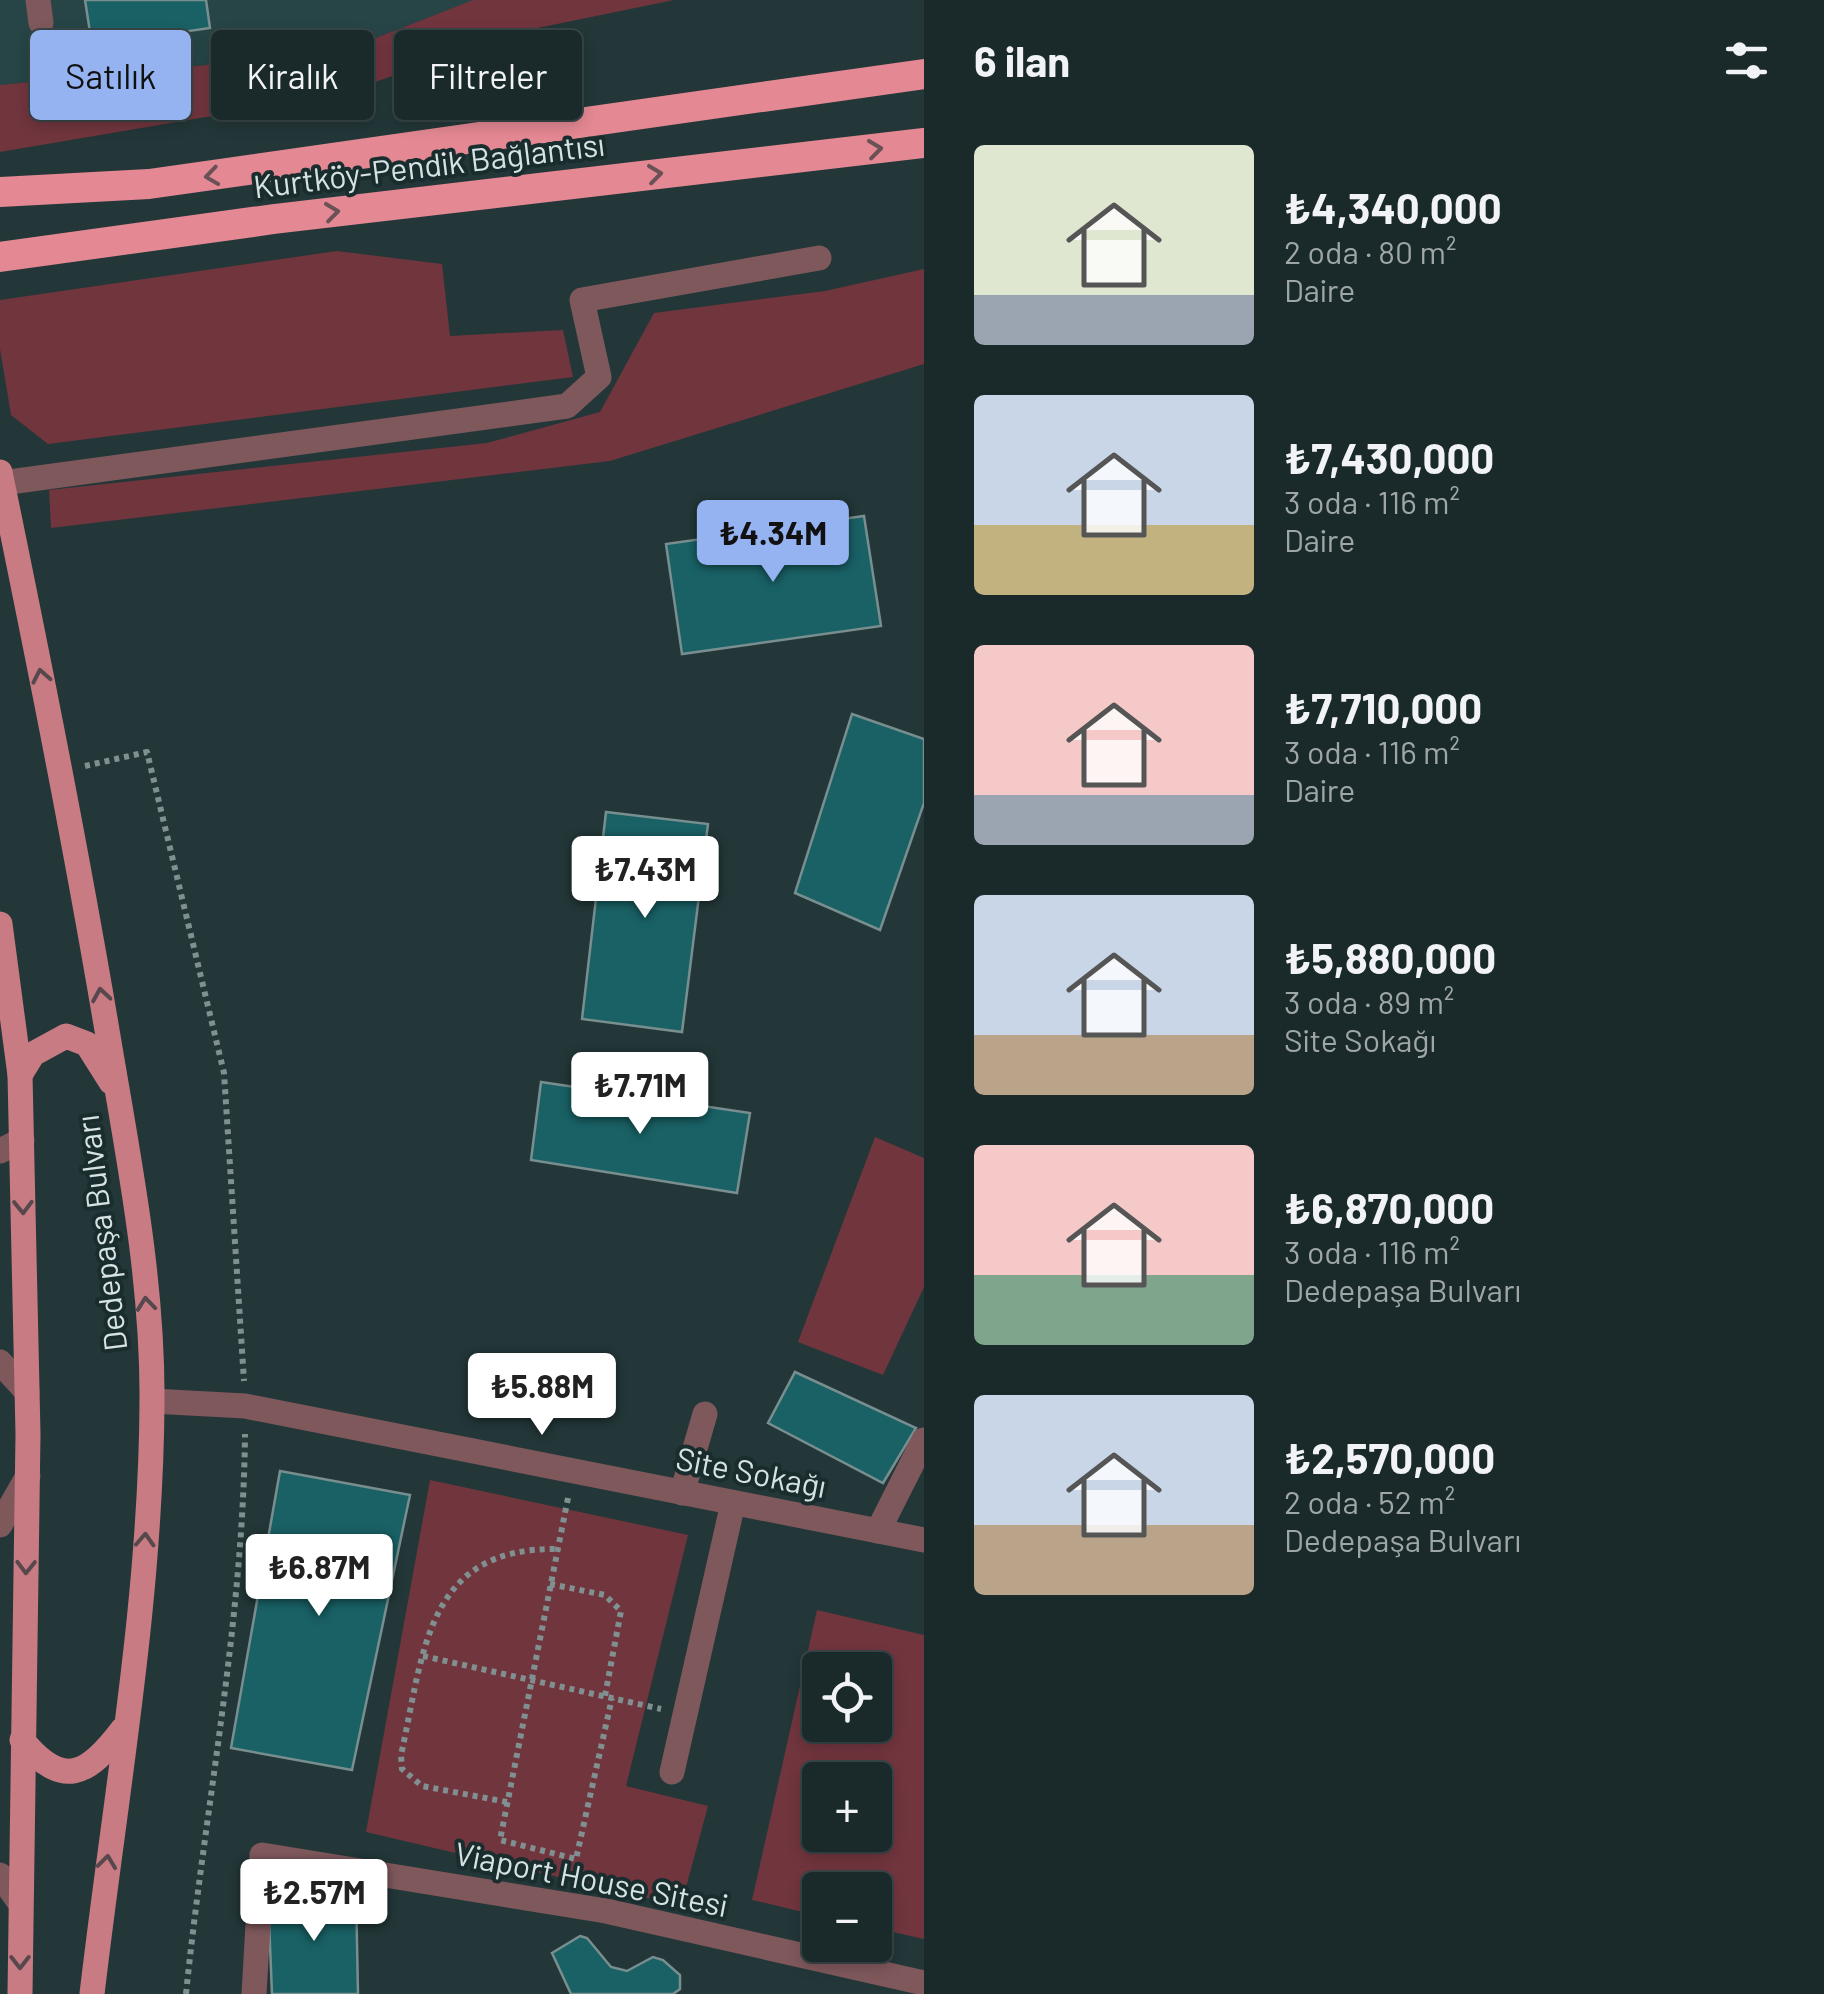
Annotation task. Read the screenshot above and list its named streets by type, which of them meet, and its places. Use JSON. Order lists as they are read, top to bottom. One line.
{"streets":{"highway":["Kurtköy-Pendik Bağlantısı"],"main road":["Dedepaşa Bulvarı"],"street":["Site Sokağı","Viaport House Sitesi"]},"crossings":[["Dedepaşa Bulvarı","Site Sokağı"]],"page":{"heading":"6 ilan","chip":["Satılık","Kiralık","Filtreler"],"list":[{"name":"₺4,340,000","note":"2 oda · 80 m² · Daire"},{"name":"₺7,430,000","note":"3 oda · 116 m² · Daire"},{"name":"₺7,710,000","note":"3 oda · 116 m² · Daire"},{"name":"₺5,880,000","note":"3 oda · 89 m² · Site Sokağı"},{"name":"₺6,870,000","note":"3 oda · 116 m² · Dedepaşa Bulvarı"},{"name":"₺2,570,000","note":"2 oda · 52 m² · Dedepaşa Bulvarı"}],"price":["₺4.34M","₺7.43M","₺7.71M","₺5.88M","₺6.87M","₺2.57M"],"map_buttons":["+","−"]}}
